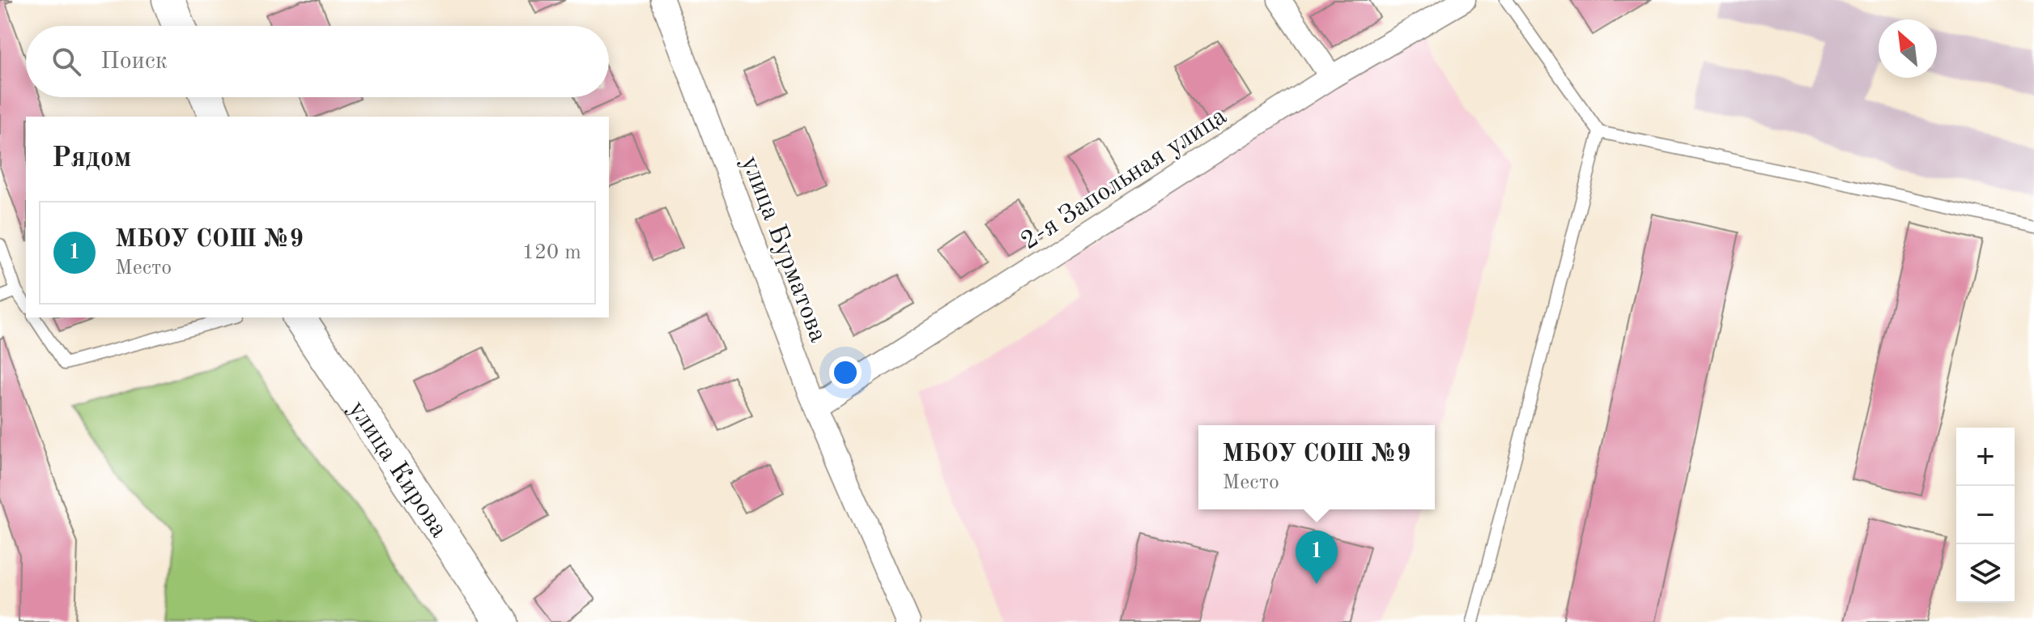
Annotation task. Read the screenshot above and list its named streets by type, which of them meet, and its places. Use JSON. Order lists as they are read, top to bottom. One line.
{"streets":{"main road":["улица Кирова"],"street":["2-я Запольная улица","улица Бурматова"]},"crossings":[["2-я Запольная улица","улица Бурматова"]],"north":"top left","page":{"search":"Поиск","heading":"Рядом","list":[{"mark":"1","name":"МБОУ СОШ №9","note":"Место","value":"120 m"}],"popup":["МБОУ СОШ №9","Место"],"map_buttons":["+","−"],"pins":"1"}}
